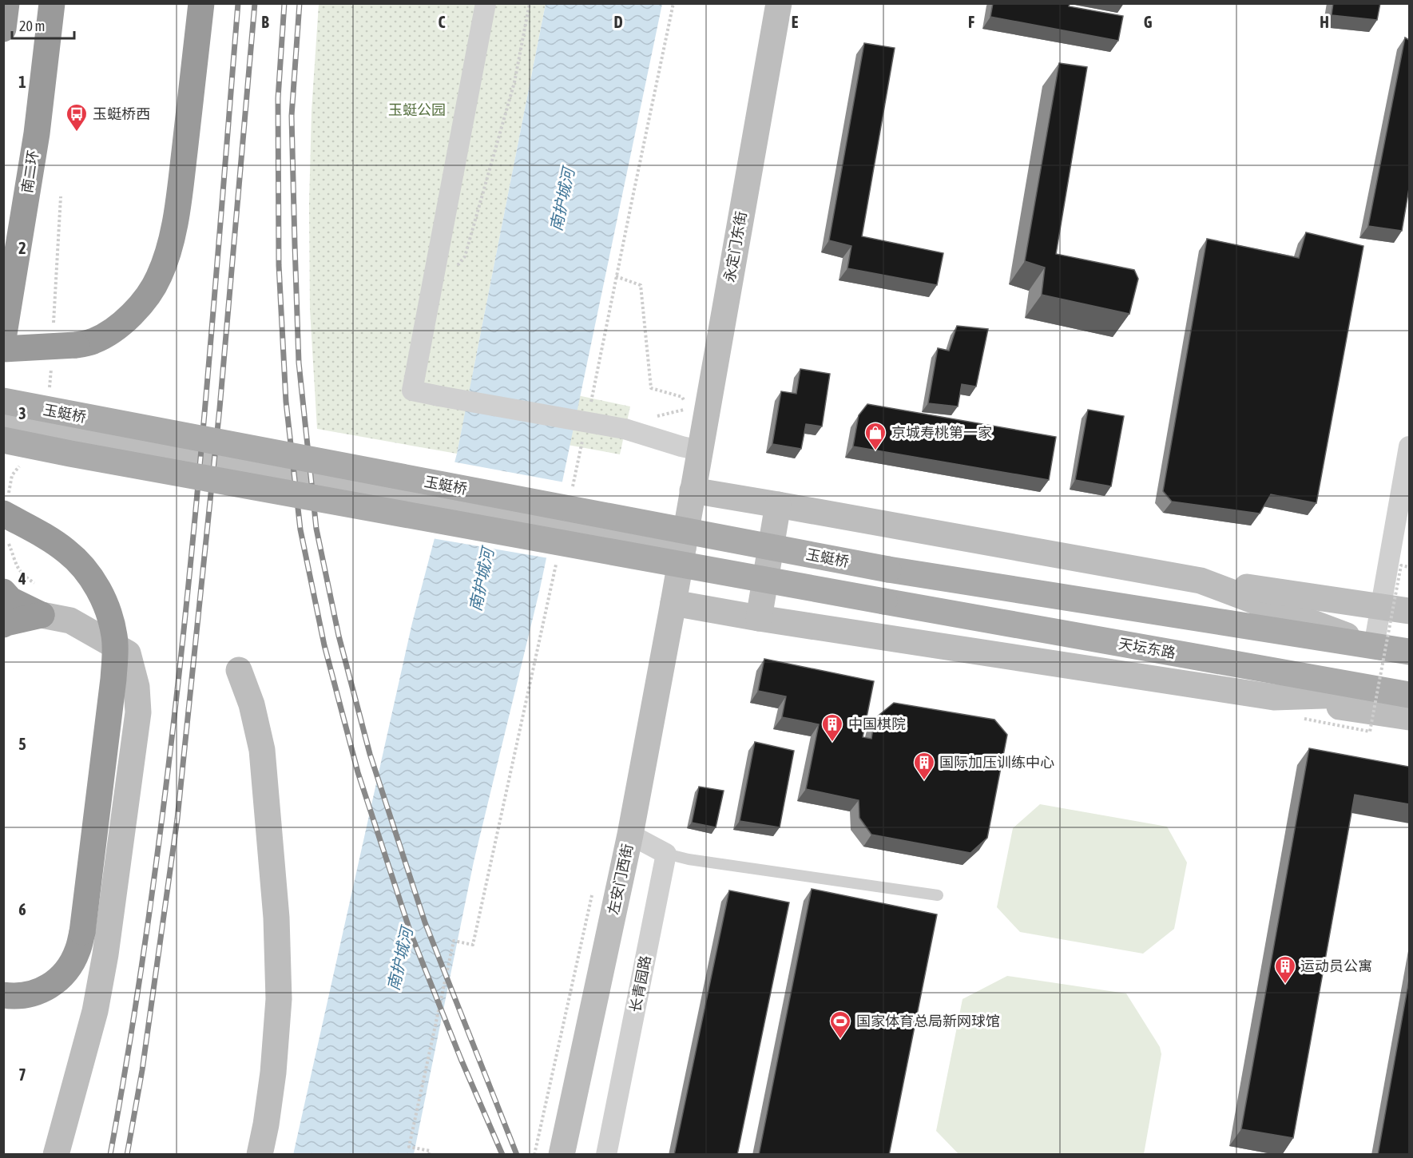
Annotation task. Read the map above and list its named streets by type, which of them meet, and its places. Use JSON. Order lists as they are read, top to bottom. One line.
{"streets":{"highway":["南二环"],"main road":["玉蜓桥","天坛东路"],"street":["永定门东街","左安门西街","长青园路"]},"crossings":[["永定门东街","左安门西街"]],"water":["南护城河"],"parks":["玉蜓公园"],"places":{"bus stop":["玉蜓桥西"],"shop":["京城寿桃第一家"],"building":["中国棋院","国际加压训练中心","运动员公寓"],"sports":["国家体育总局新网球馆"]},"scale_bar":"20 m","grid":{"columns":["B","C","D","E","F","G","H"],"rows":["1","2","3","4","5","6","7"]}}
